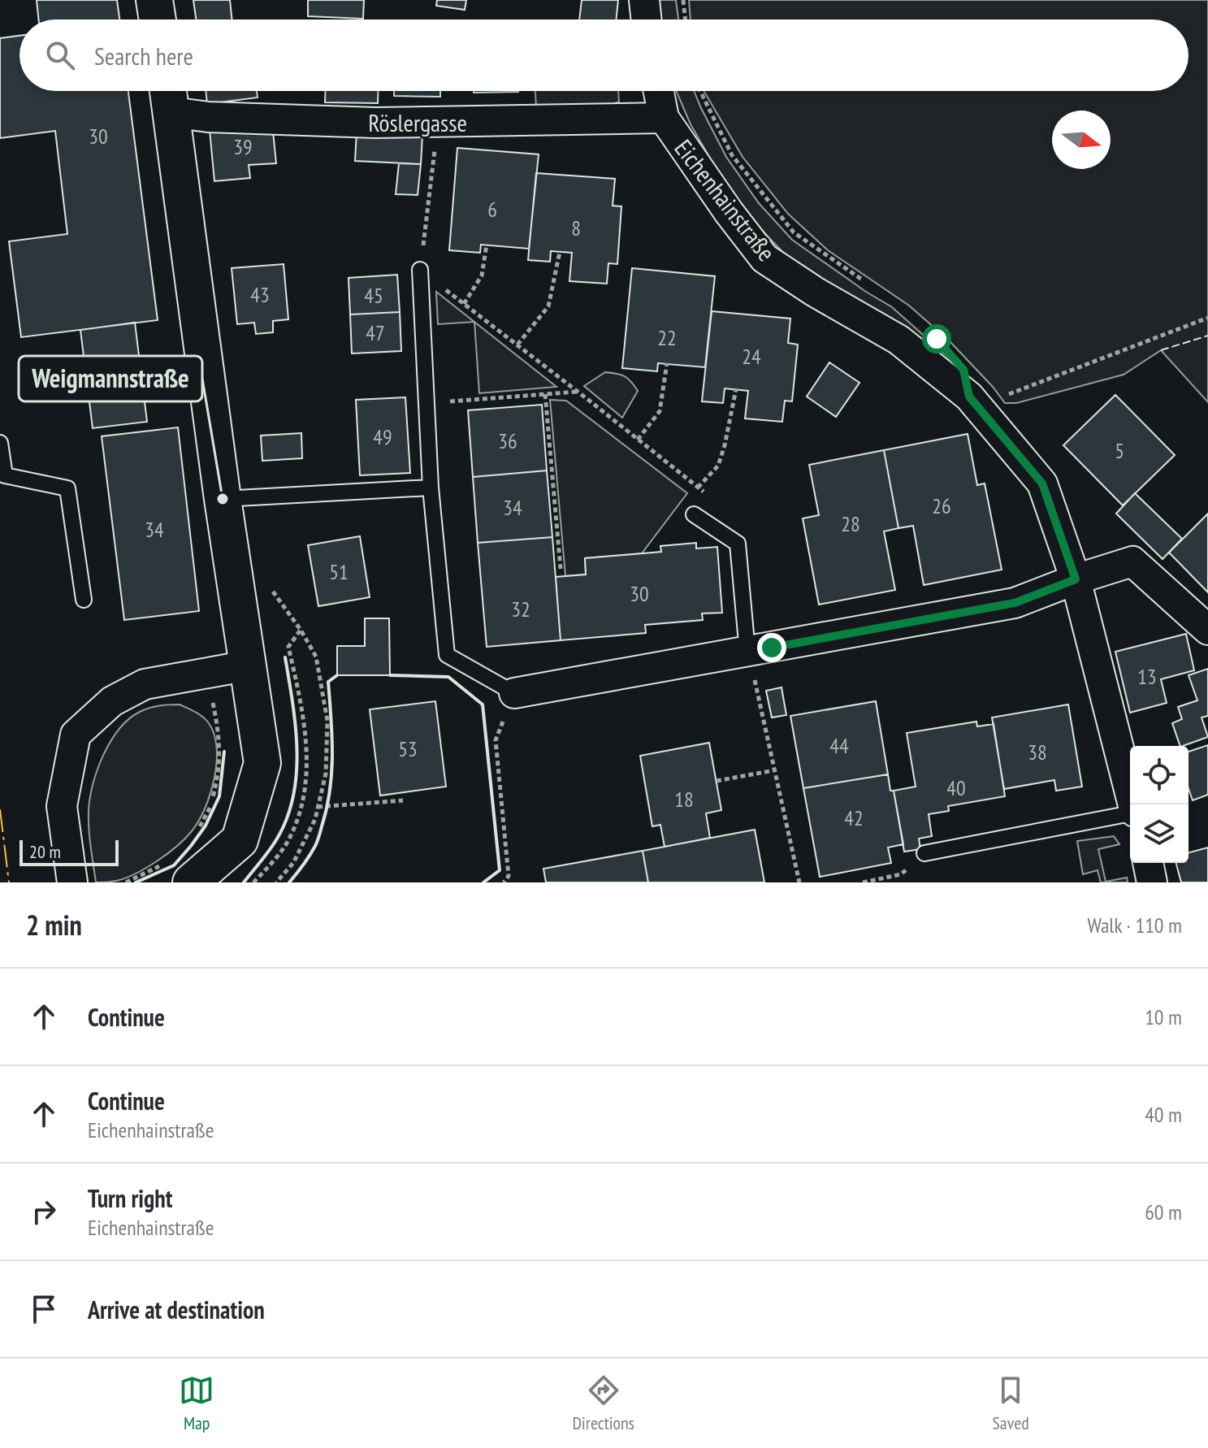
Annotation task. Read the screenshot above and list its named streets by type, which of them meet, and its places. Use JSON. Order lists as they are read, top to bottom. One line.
{"streets":{"street":["Röslergasse","Eichenhainstraße"]},"crossings":[["Röslergasse","Eichenhainstraße"]],"places":["Weigmannstraße"],"house_numbers":["30","39","6","8","43","45","47","22","24","49","36","5","26","34","28","34","51","30","32","13","44","53","38","40","18","42"],"scale_bar":"20 m","north":"right","page":{"search":"Search here","scale":"20 m","heading":["2 min","Walk · 110 m"],"list":[["Continue","10 m"],["Continue","Eichenhainstraße","40 m"],["Turn right","Eichenhainstraße","60 m"],"Arrive at destination"],"nav":["Map","Directions","Saved"]}}
